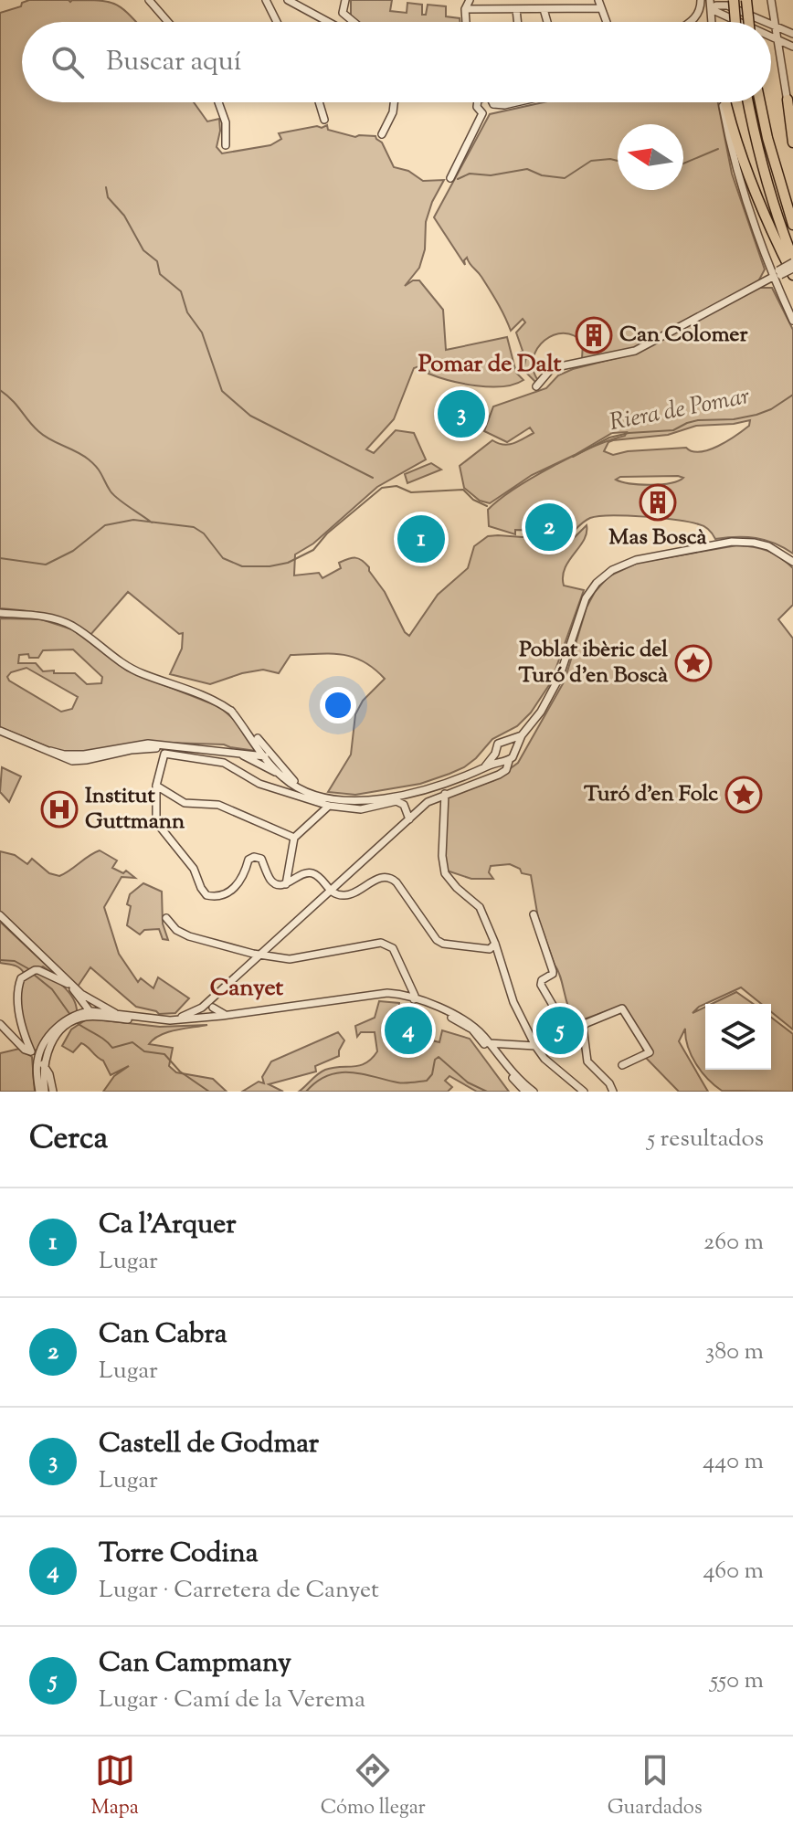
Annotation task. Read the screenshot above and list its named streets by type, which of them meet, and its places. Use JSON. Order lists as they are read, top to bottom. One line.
{"districts":["Pomar de Dalt","Canyet"],"water":["Riera de Pomar"],"places":{"building":["Can Colomer","Mas Boscà"],"place":["Poblat ibèric del Turó d'en Boscà","Turó d'en Folc"],"hospital":["Institut Guttmann"]},"north":"left","page":{"search":"Buscar aquí","pins":["3","2","1","4","5"],"heading":["Cerca","5 resultados"],"list":[{"mark":"1","name":"Ca l'Arquer","note":"Lugar","value":"260 m"},{"mark":"2","name":"Can Cabra","note":"Lugar","value":"380 m"},{"mark":"3","name":"Castell de Godmar","note":"Lugar","value":"440 m"},{"mark":"4","name":"Torre Codina","note":"Lugar · Carretera de Canyet","value":"460 m"},{"mark":"5","name":"Can Campmany","note":"Lugar · Camí de la Verema","value":"550 m"}],"nav":["Mapa","Cómo llegar","Guardados"]}}
